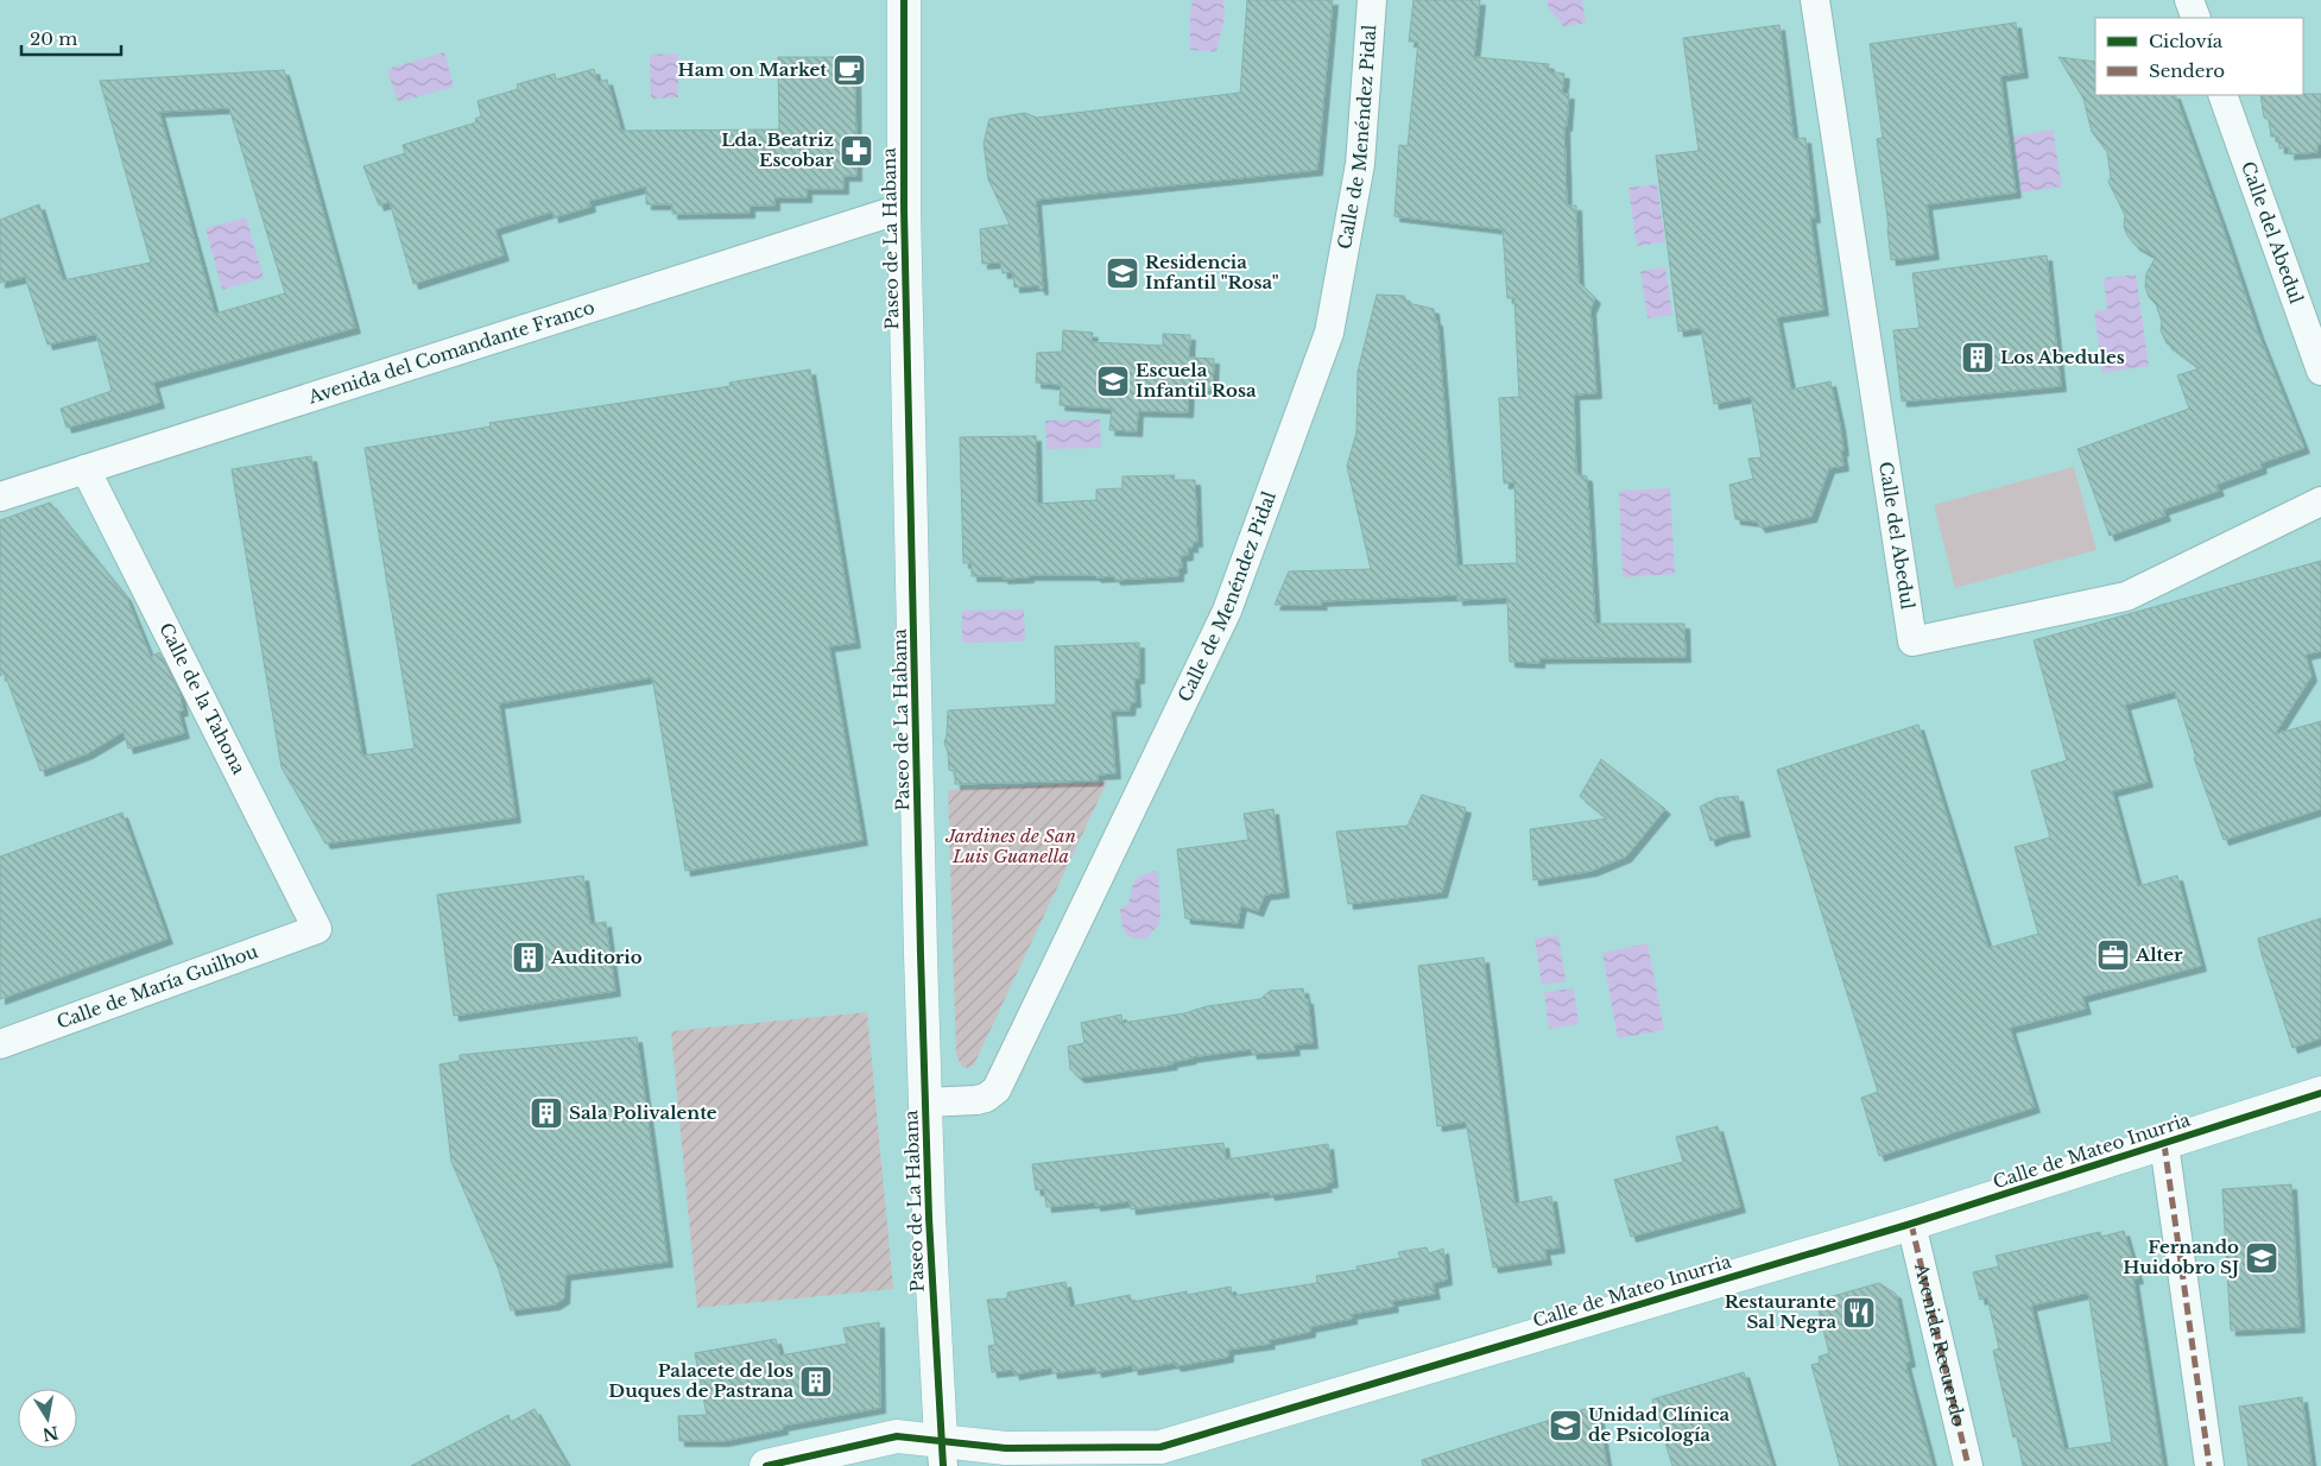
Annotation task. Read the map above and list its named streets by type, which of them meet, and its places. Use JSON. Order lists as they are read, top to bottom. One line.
{"streets":{"main road":["Paseo de La Habana","Calle de Mateo Inurria"],"street":["Calle de Menéndez Pidal","Calle del Abedul","Avenida del Comandante Franco","Calle de la Tahona","Calle de María Guilhou","Avenida Recuerdo"]},"crossings":[["Calle de Menéndez Pidal","Paseo de La Habana"],["Paseo de La Habana","Avenida del Comandante Franco"],["Paseo de La Habana","Calle de Mateo Inurria"],["Avenida del Comandante Franco","Calle de la Tahona"],["Calle de la Tahona","Calle de María Guilhou"],["Calle de Mateo Inurria","Avenida Recuerdo"]],"parks":["Jardines de San Luis Guanella"],"places":{"cafe":["Ham on Market"],"pharmacy":["Lda. Beatriz Escobar"],"school or university":["Residencia Infantil \"Rosa\"","Escuela Infantil Rosa","Fernando Huidobro SJ","Unidad Clínica de Psicología"],"building":["Los Abedules","Auditorio","Sala Polivalente","Palacete de los Duques de Pastrana"],"office":["Alter"],"restaurant":["Restaurante Sal Negra"]},"legend":["Ciclovía","Sendero"],"scale_bar":"20 m","north":"bottom"}
